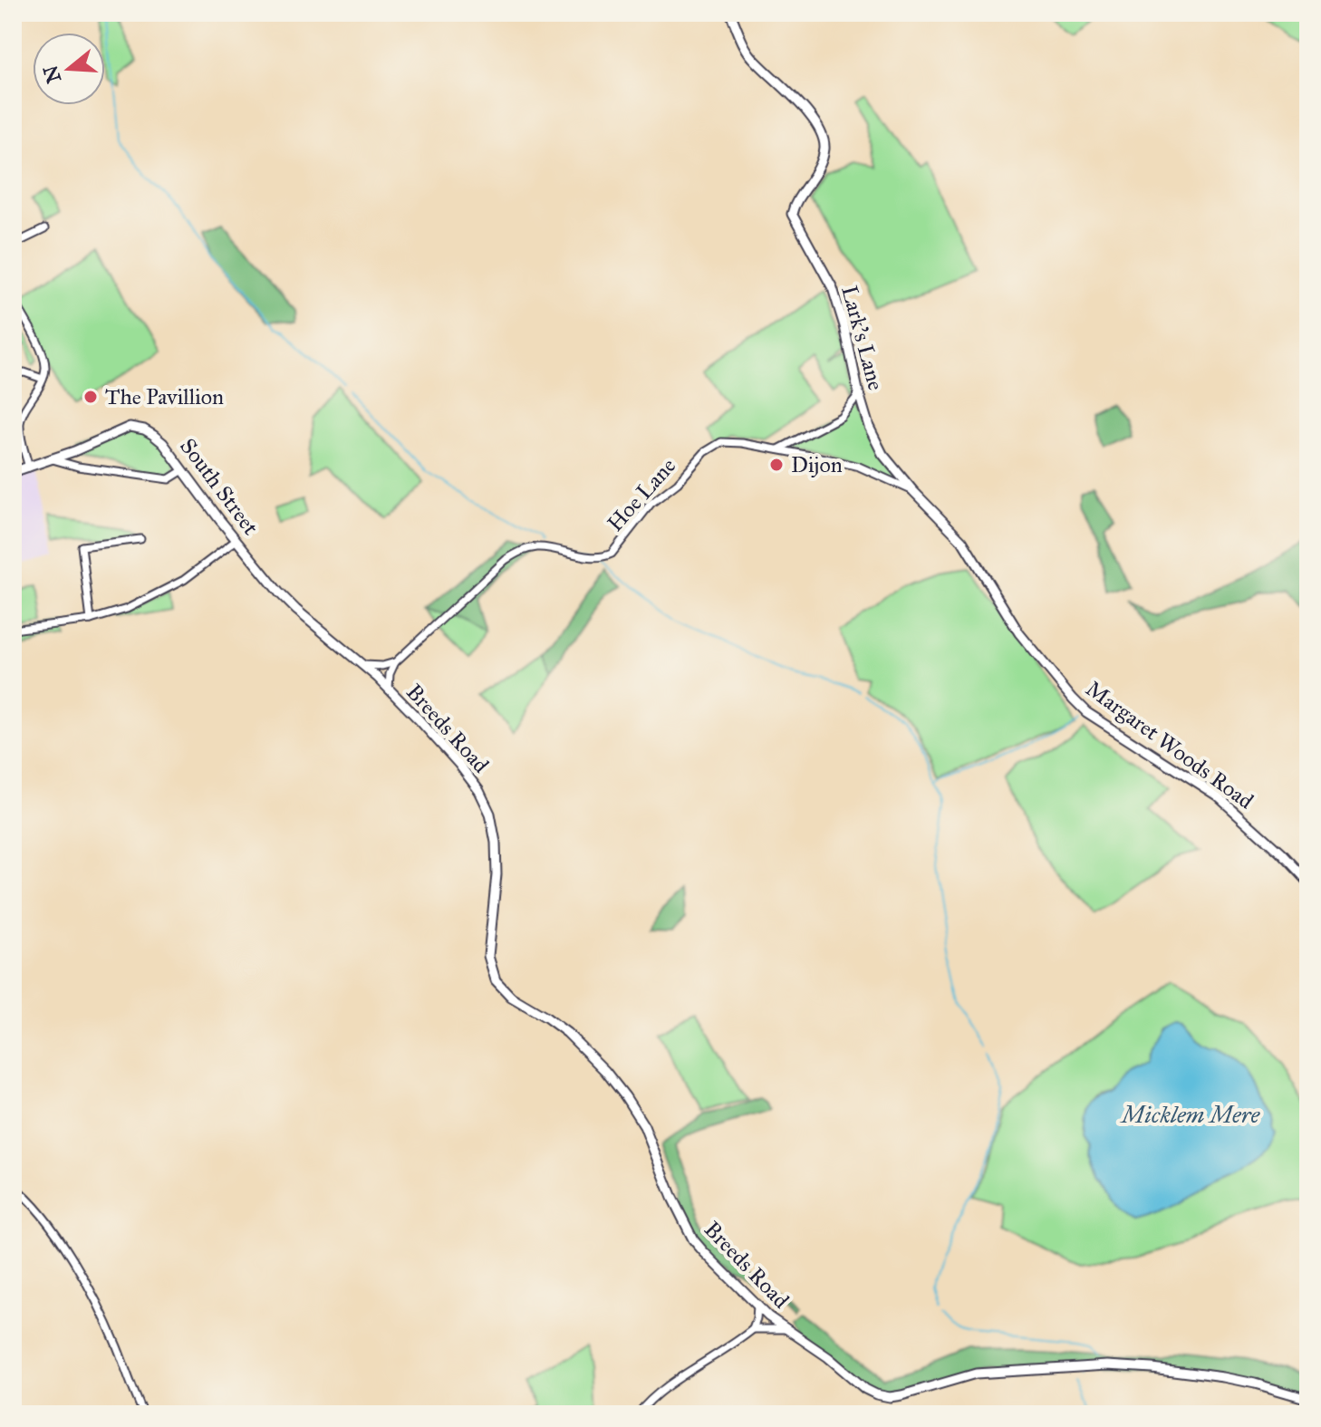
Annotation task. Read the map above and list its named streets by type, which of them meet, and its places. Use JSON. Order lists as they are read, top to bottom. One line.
{"streets":{"street":["Lark's Lane","South Street","Hoe Lane","Breeds Road","Margaret Woods Road"]},"crossings":[["Lark's Lane","Hoe Lane"],["Lark's Lane","Margaret Woods Road"],["South Street","Breeds Road"],["Hoe Lane","Margaret Woods Road"]],"water":["Micklem Mere"],"places":["The Pavillion","Dijon"],"north":"left"}
